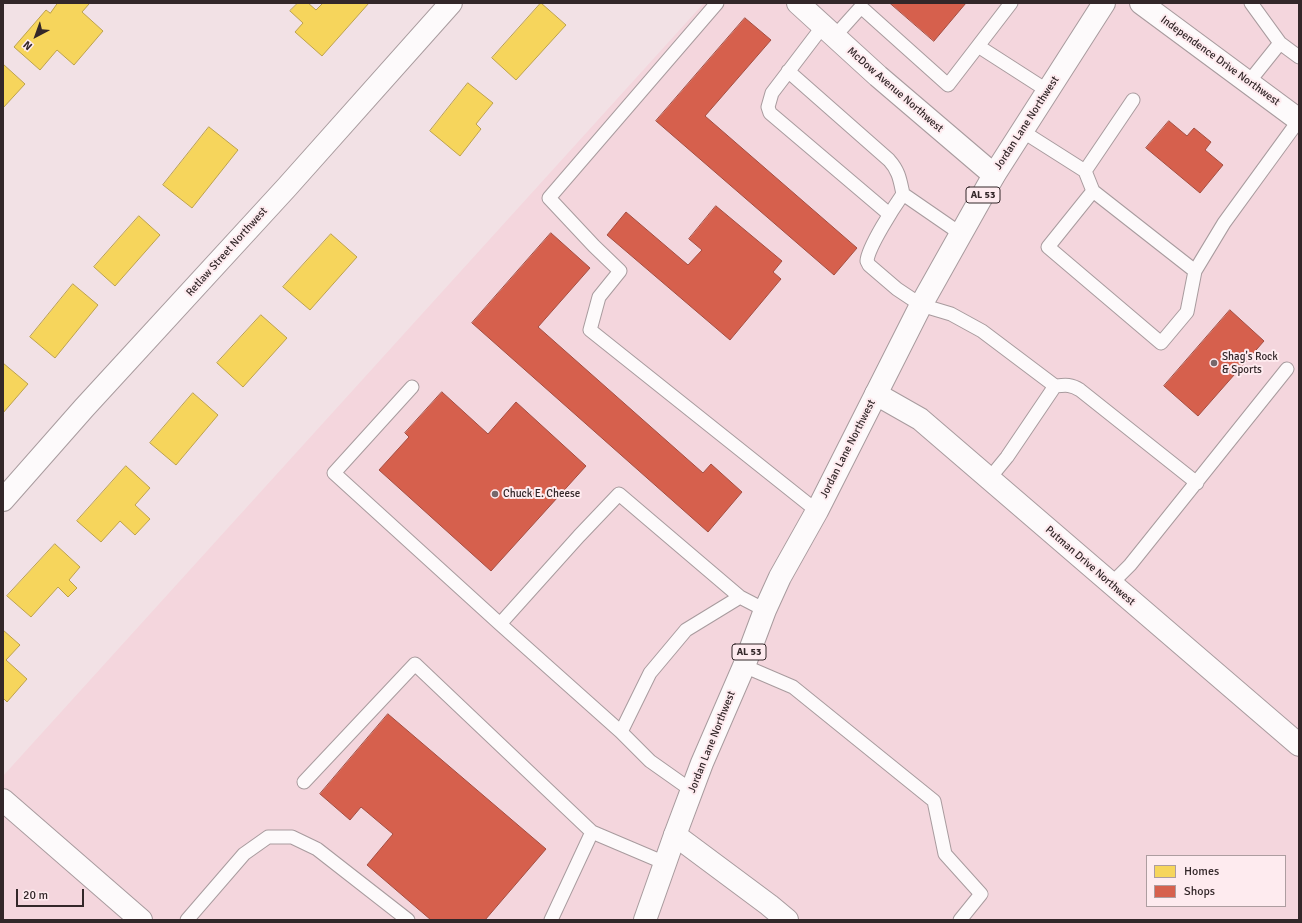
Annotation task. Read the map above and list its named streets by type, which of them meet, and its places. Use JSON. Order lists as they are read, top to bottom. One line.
{"streets":{"street":["Independence Drive Northwest","McDow Avenue Northwest","Jordan Lane Northwest","AL 53","Retlaw Street Northwest","Putman Drive Northwest"]},"crossings":[["McDow Avenue Northwest","Jordan Lane Northwest"],["Jordan Lane Northwest","Putman Drive Northwest"]],"places":["Shag's Rock & Sports","Chuck E. Cheese"],"legend":["Homes","Shops"],"scale_bar":"20 m","north":"bottom left"}
